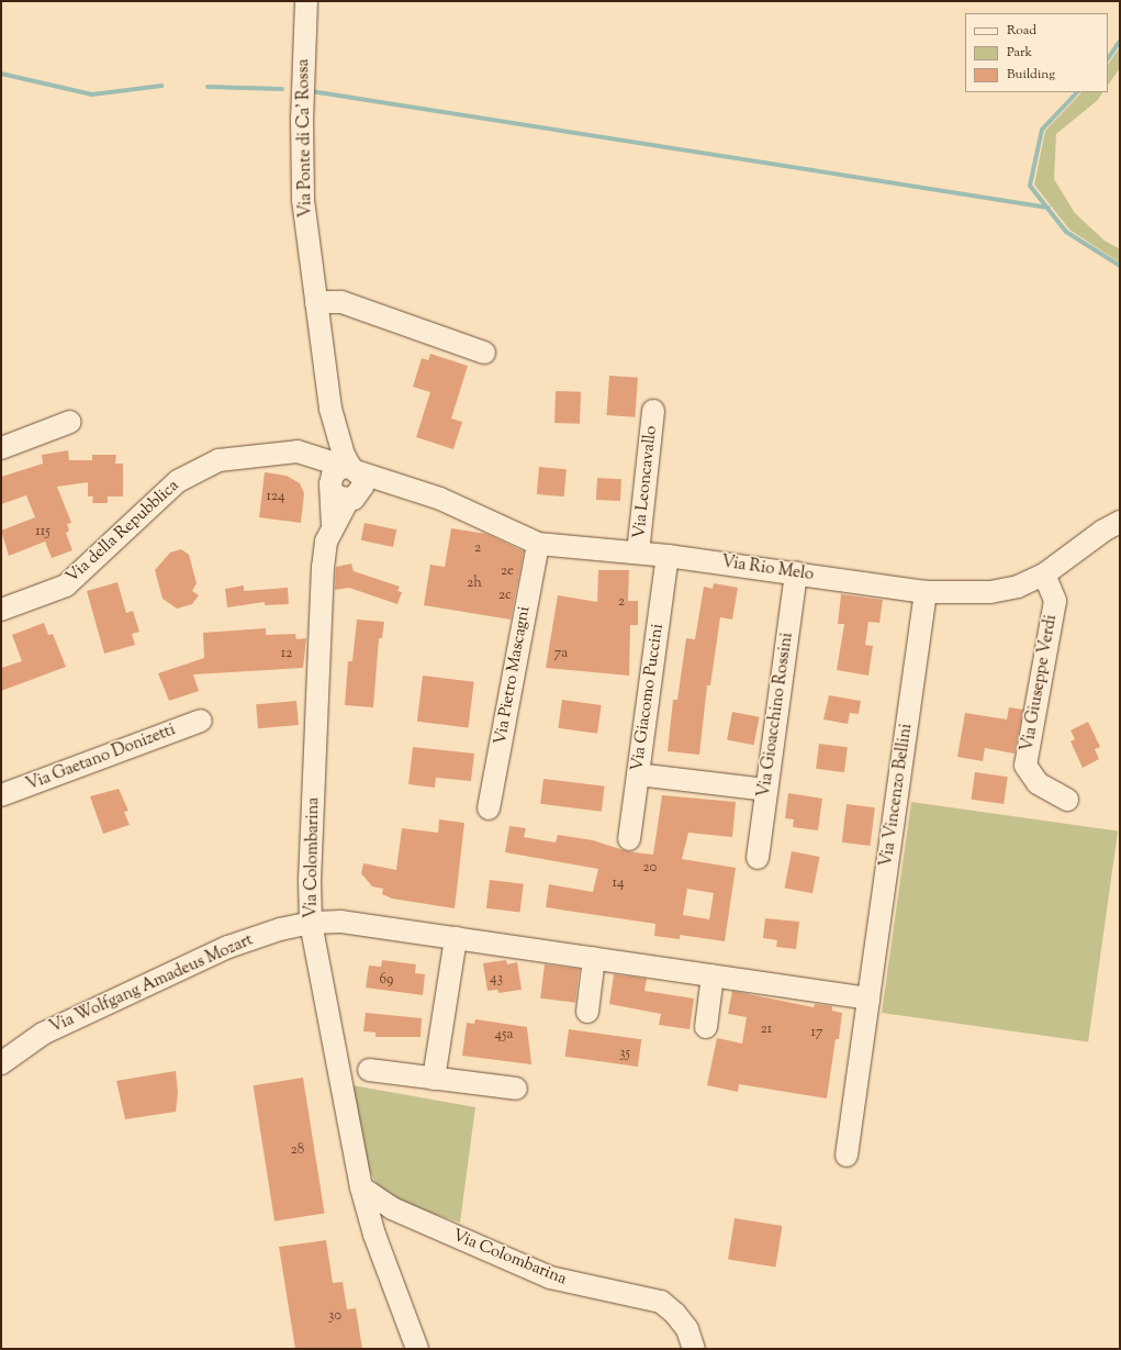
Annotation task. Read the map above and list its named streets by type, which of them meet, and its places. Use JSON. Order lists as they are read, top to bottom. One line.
{"streets":{"street":["Via Ponte di Ca' Rossa","Via Leoncavallo","Via della Repubblica","Via Rio Melo","Via Pietro Mascagni","Via Giuseppe Verdi","Via Giacomo Puccini","Via Gioacchino Rossini","Via Gaetano Donizetti","Via Vincenzo Bellini","Via Colombarina","Via Wolfgang Amadeus Mozart"]},"crossings":[["Via Ponte di Ca' Rossa","Via della Repubblica"],["Via Ponte di Ca' Rossa","Via Rio Melo"],["Via Ponte di Ca' Rossa","Via Colombarina"],["Via Leoncavallo","Via Rio Melo"],["Via della Repubblica","Via Rio Melo"],["Via della Repubblica","Via Colombarina"],["Via Rio Melo","Via Pietro Mascagni"],["Via Rio Melo","Via Giuseppe Verdi"],["Via Rio Melo","Via Giacomo Puccini"],["Via Rio Melo","Via Gioacchino Rossini"],["Via Rio Melo","Via Vincenzo Bellini"],["Via Rio Melo","Via Colombarina"],["Via Colombarina","Via Wolfgang Amadeus Mozart"]],"house_numbers":["124","115","2","2e","2h","2c","2","12","7a","20","14","43","69","21","17","45a","35","28","30"],"legend":["Road","Park","Building"]}
